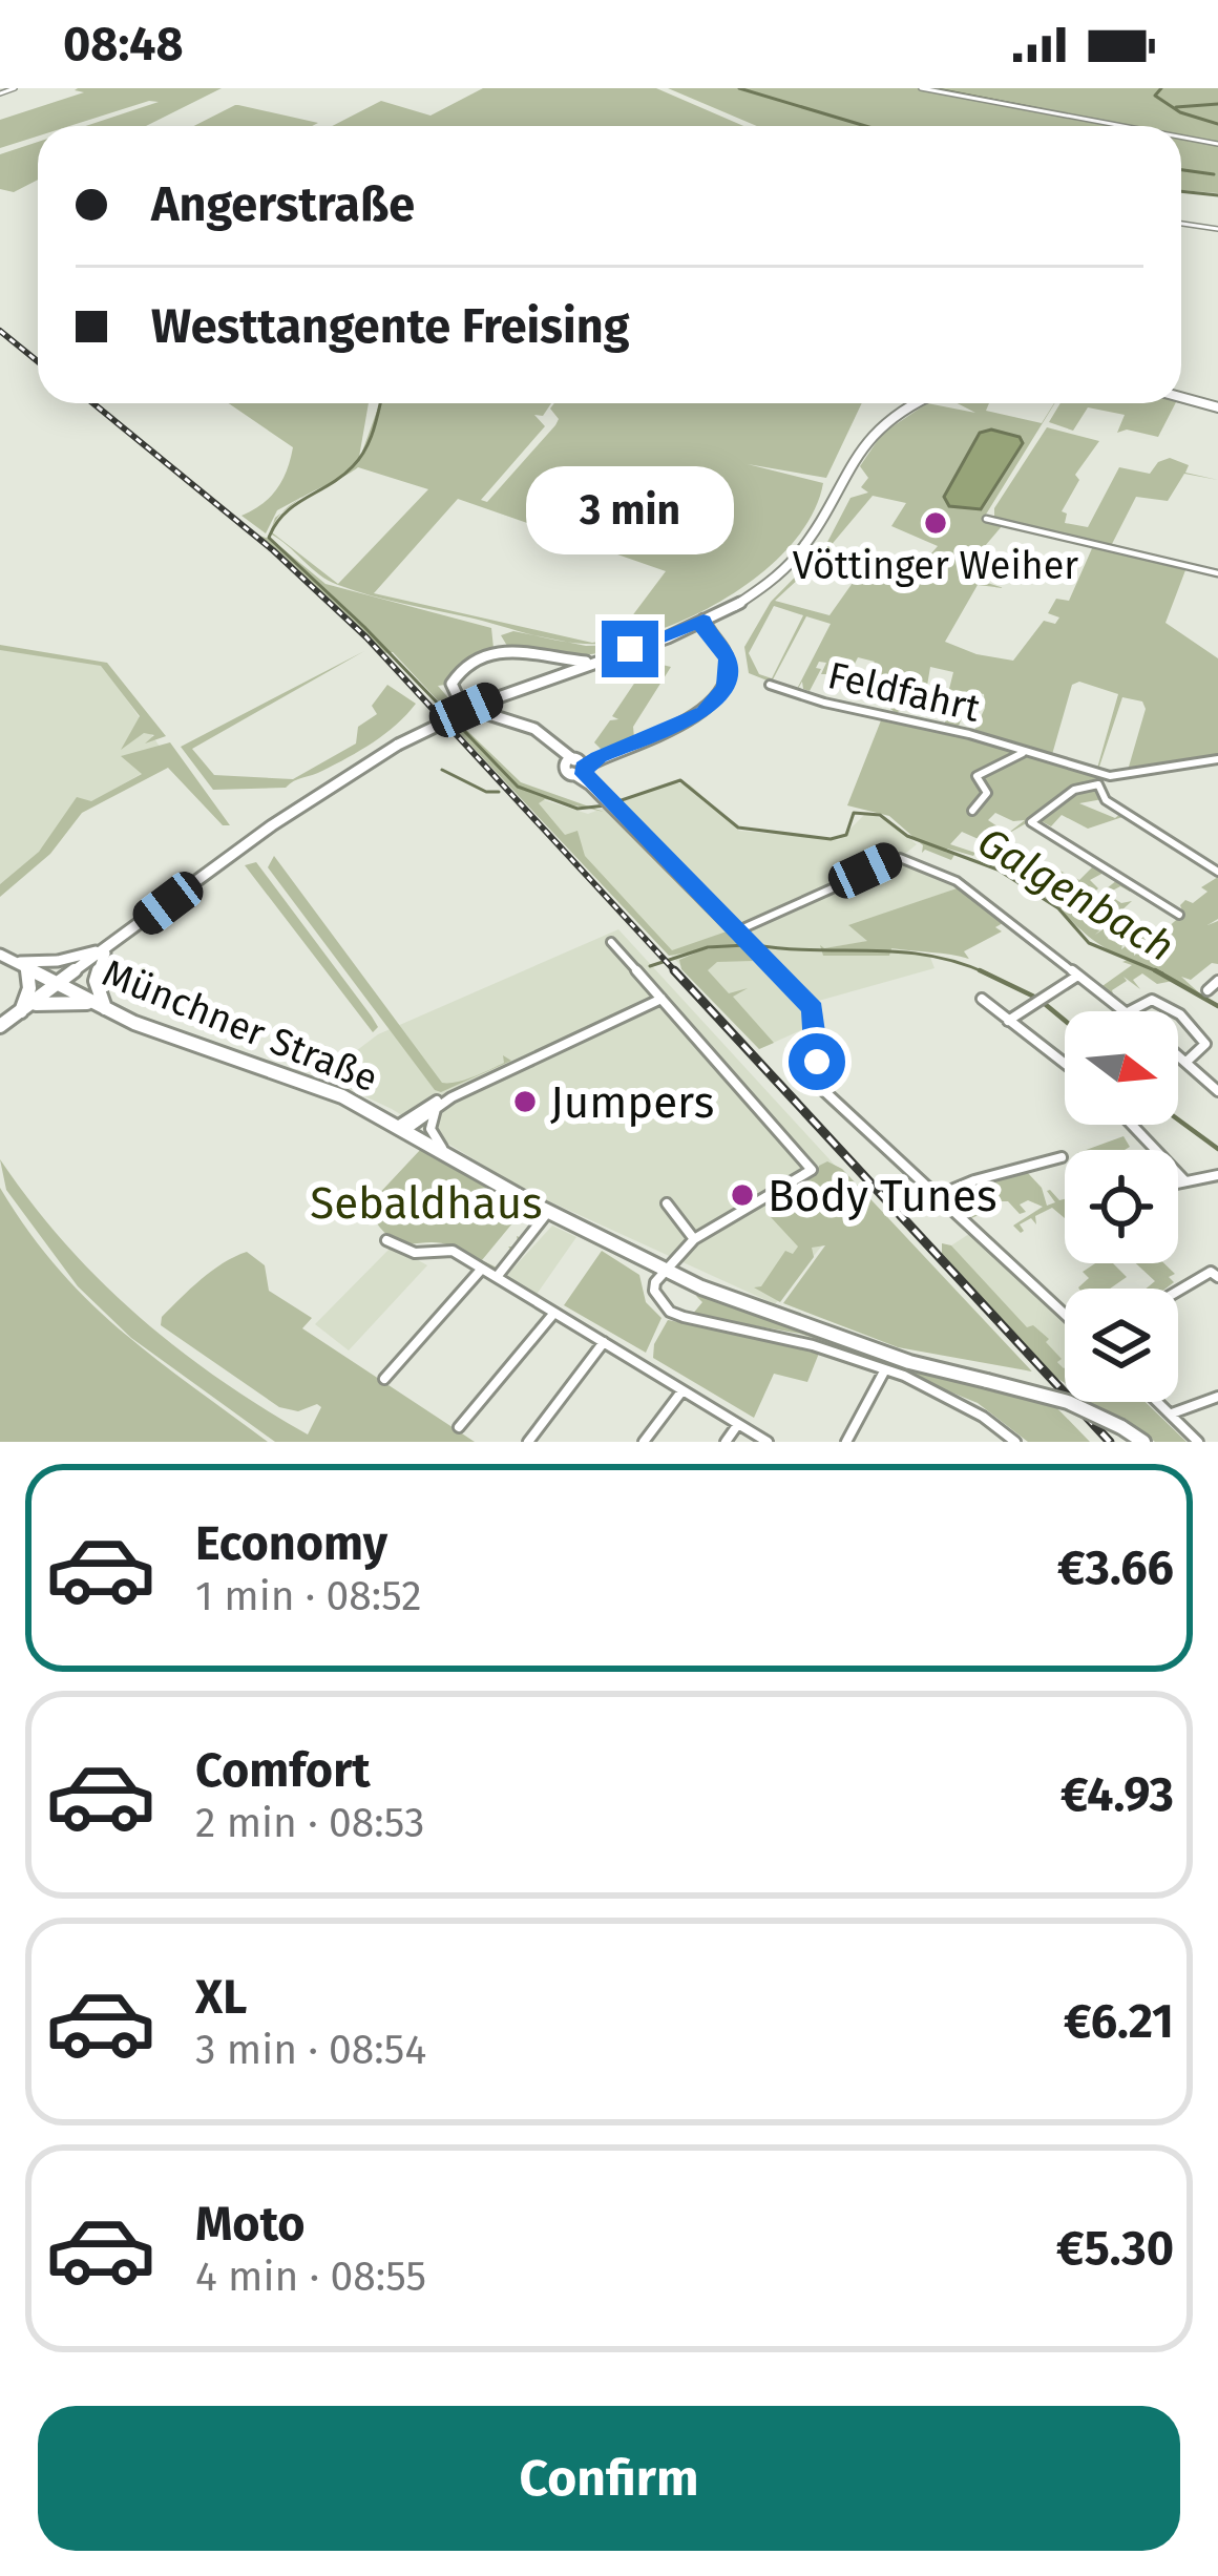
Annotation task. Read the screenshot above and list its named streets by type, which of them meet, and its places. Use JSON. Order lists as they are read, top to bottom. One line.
{"streets":{"main road":["Münchner Straße"],"street":["Feldfahrt"]},"water":["Galgenbach"],"parks":["Sebaldhaus"],"places":["Vöttinger Weiher","Jumpers","Body Tunes"],"north":"right","page":{"status":"08:48","banner":["Angerstraße","Westtangente Freising"],"bubble":"3 min","list":[{"name":"Economy","note":"1 min · 08:52","value":"€3.66"},{"name":"Comfort","note":"2 min · 08:53","value":"€4.93"},{"name":"XL","note":"3 min · 08:54","value":"€6.21"},{"name":"Moto","note":"4 min · 08:55","value":"€5.30"}],"buttons":"Confirm"}}
